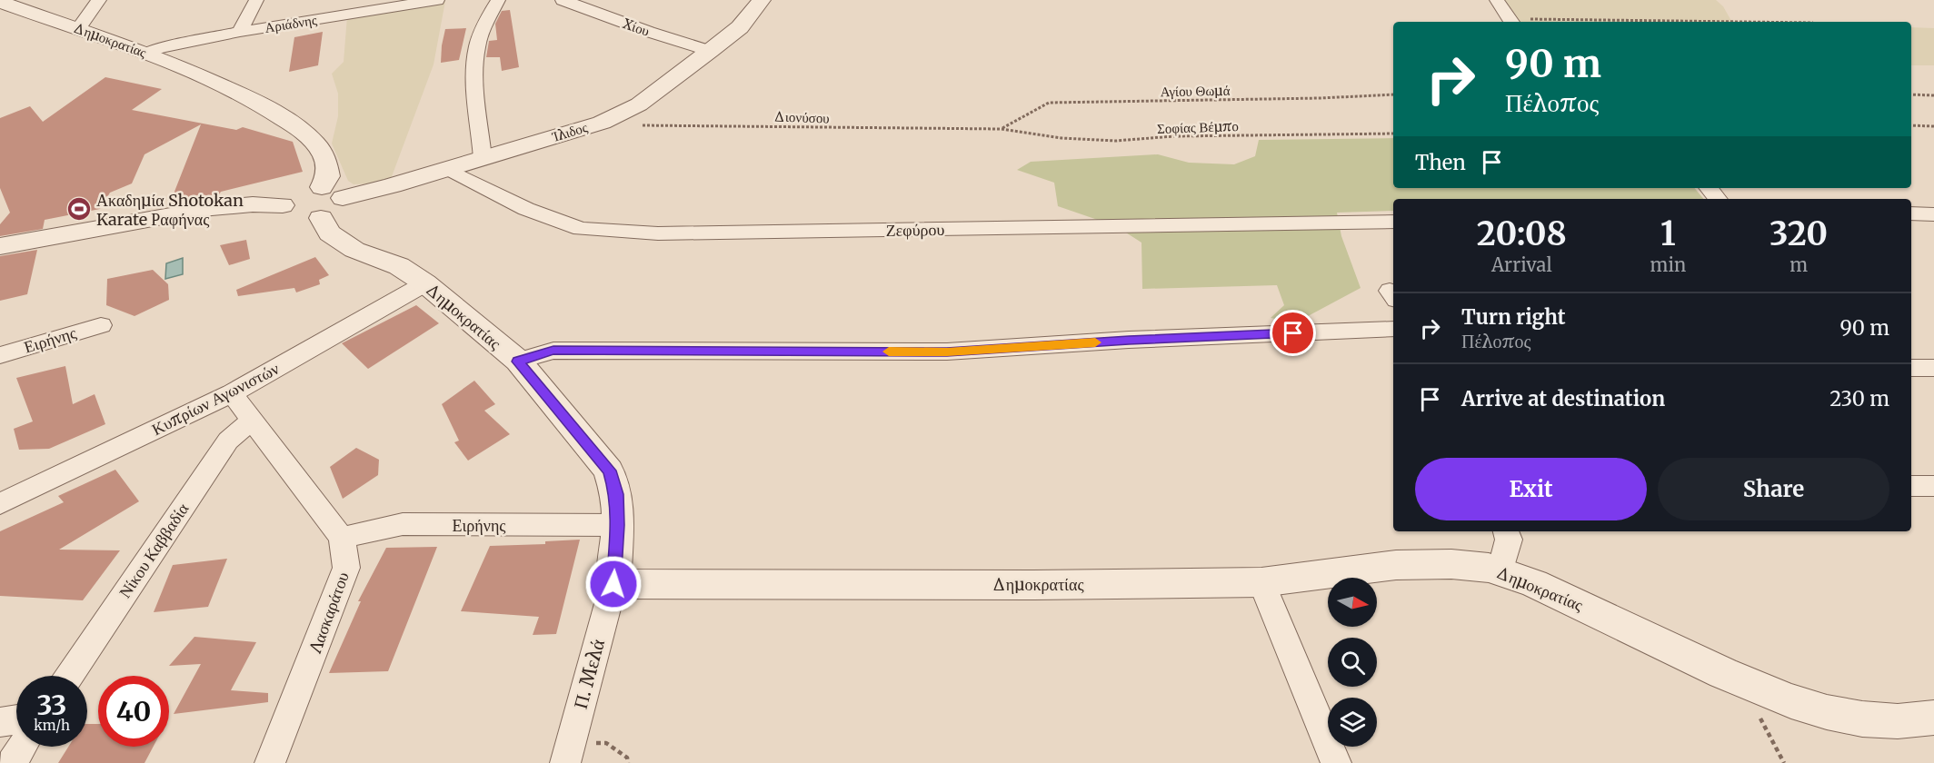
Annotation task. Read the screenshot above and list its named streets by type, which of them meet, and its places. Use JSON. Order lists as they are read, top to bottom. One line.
{"streets":{"street":["Αριάδνης","Χίου","Δημοκρατίας","Ίλιδος","Ζεφύρου","Ειρήνης","Κυπρίων Αγωνιστών","Νίκου Καββαδία","Λασκαράτου","Π. Μελά"],"path":["Αγίου Θωμά","Διονύσου","Σοφίας Βέμπο"]},"crossings":[["Αριάδνης","Δημοκρατίας"],["Χίου","Ίλιδος"],["Δημοκρατίας","Ίλιδος"],["Δημοκρατίας","Ειρήνης"],["Δημοκρατίας","Κυπρίων Αγωνιστών"],["Δημοκρατίας","Π. Μελά"],["Αγίου Θωμά","Διονύσου"],["Αγίου Θωμά","Σοφίας Βέμπο"],["Διονύσου","Σοφίας Βέμπο"],["Διονύσου","Ίλιδος"],["Ίλιδος","Ζεφύρου"],["Ειρήνης","Λασκαράτου"],["Κυπρίων Αγωνιστών","Λασκαράτου"],["Νίκου Καββαδία","Λασκαράτου"]],"places":{"sports":["Ακαδημία Shotokan Karate Ραφήνας"]},"north":"right","page":{"turn":["90 m","Πέλοπος"],"then":"Then","eta":["20:08","Arrival","1","min","320","m"],"list":[{"name":"Turn right","note":"Πέλοπος","value":"90 m"},{"name":"Arrive at destination","value":"230 m"}],"buttons":["Exit","Share"],"speed":"33 km/h","limit":"40"}}
